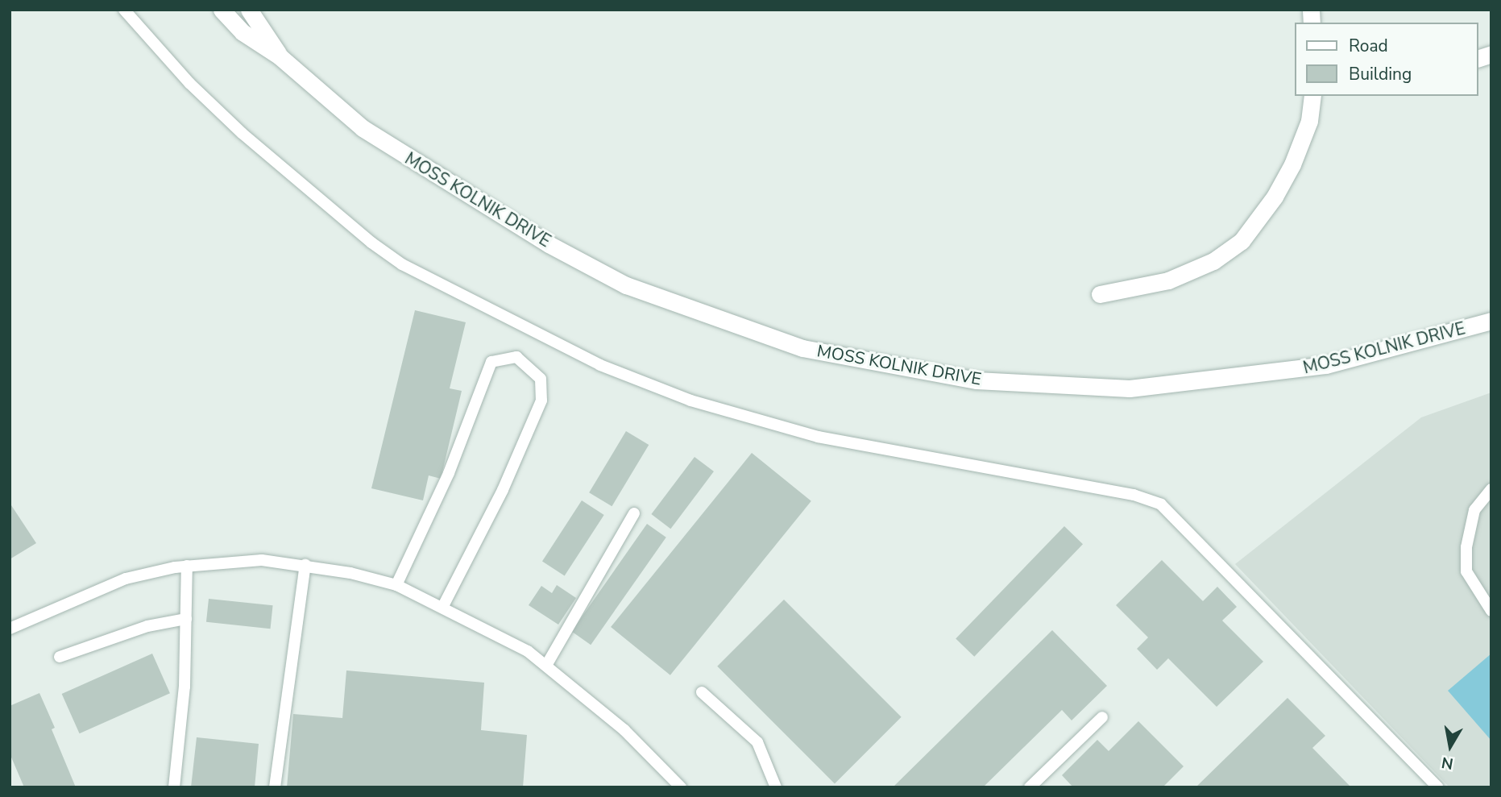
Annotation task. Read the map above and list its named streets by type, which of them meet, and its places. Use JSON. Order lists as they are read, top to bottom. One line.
{"streets":{"main road":["MOSS KOLNIK DRIVE"]},"legend":["Road","Building"],"north":"bottom"}
